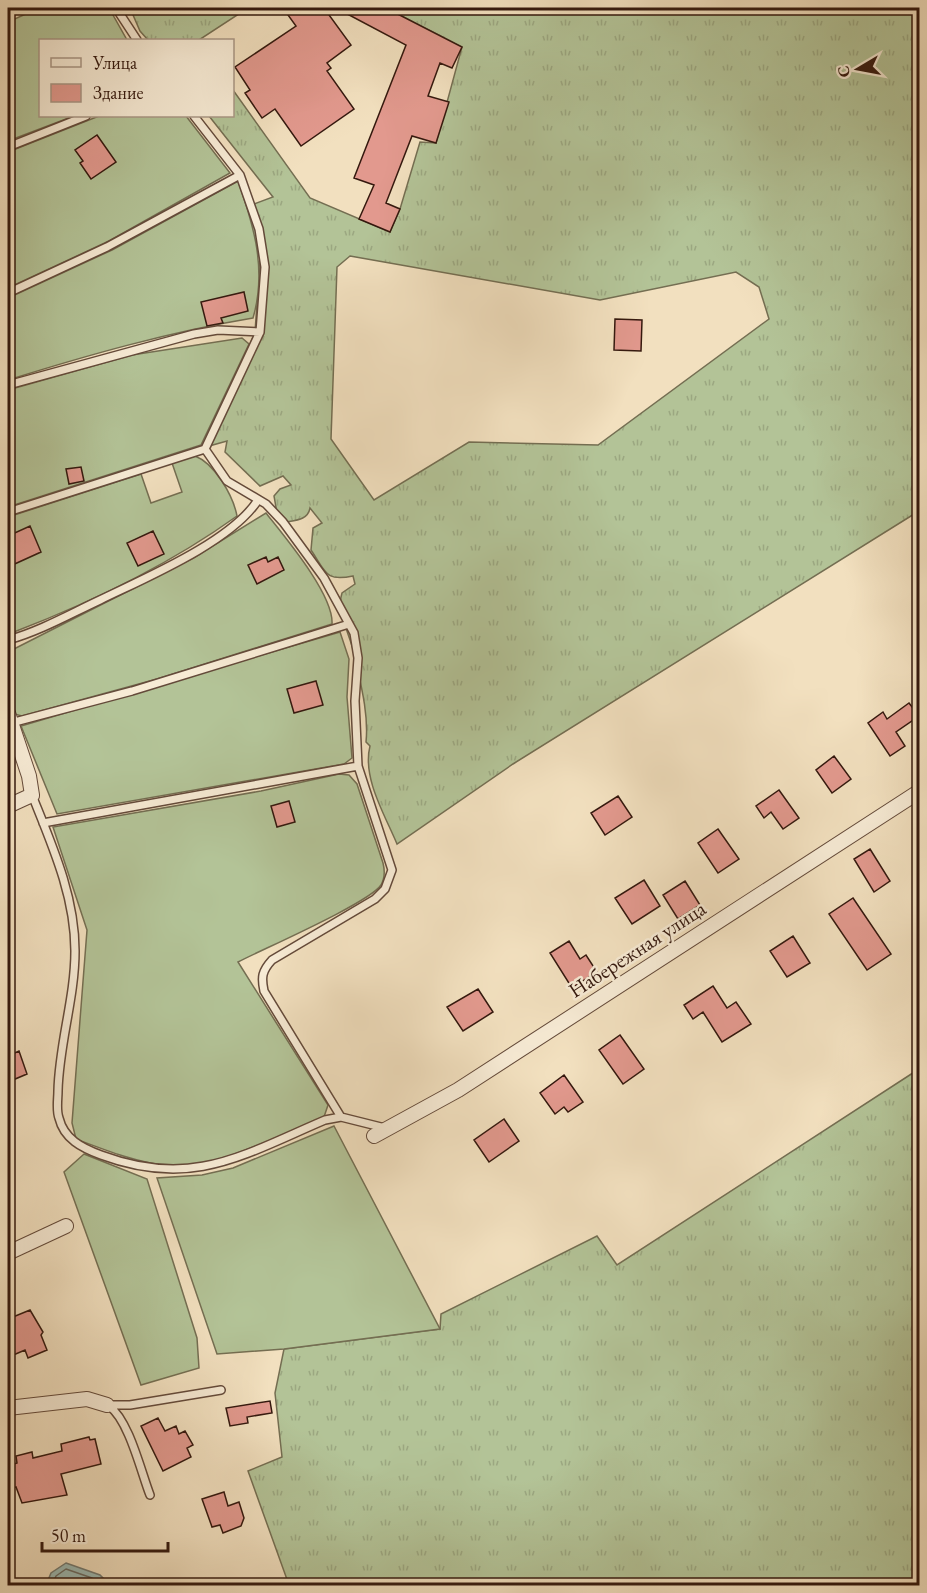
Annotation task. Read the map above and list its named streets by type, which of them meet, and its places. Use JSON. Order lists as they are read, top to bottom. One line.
{"streets":{"street":["Набережная улица"]},"legend":["Улица","Здание"],"scale_bar":"50 m","north":"left"}
